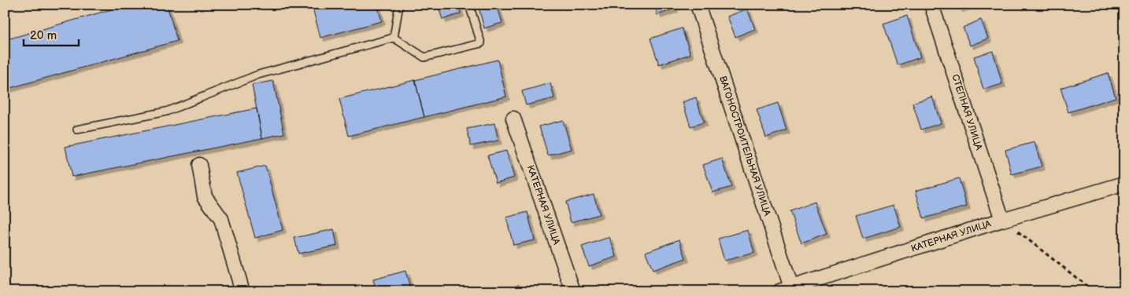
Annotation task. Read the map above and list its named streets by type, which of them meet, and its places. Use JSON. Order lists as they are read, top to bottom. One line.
{"streets":{"street":["СТЕПНАЯ УЛИЦА","ВАГОНОСТРОИТЕЛЬНАЯ УЛИЦА","КАТЕРНАЯ УЛИЦА"]},"crossings":[["СТЕПНАЯ УЛИЦА","КАТЕРНАЯ УЛИЦА"],["ВАГОНОСТРОИТЕЛЬНАЯ УЛИЦА","КАТЕРНАЯ УЛИЦА"]],"scale_bar":"20 m"}
